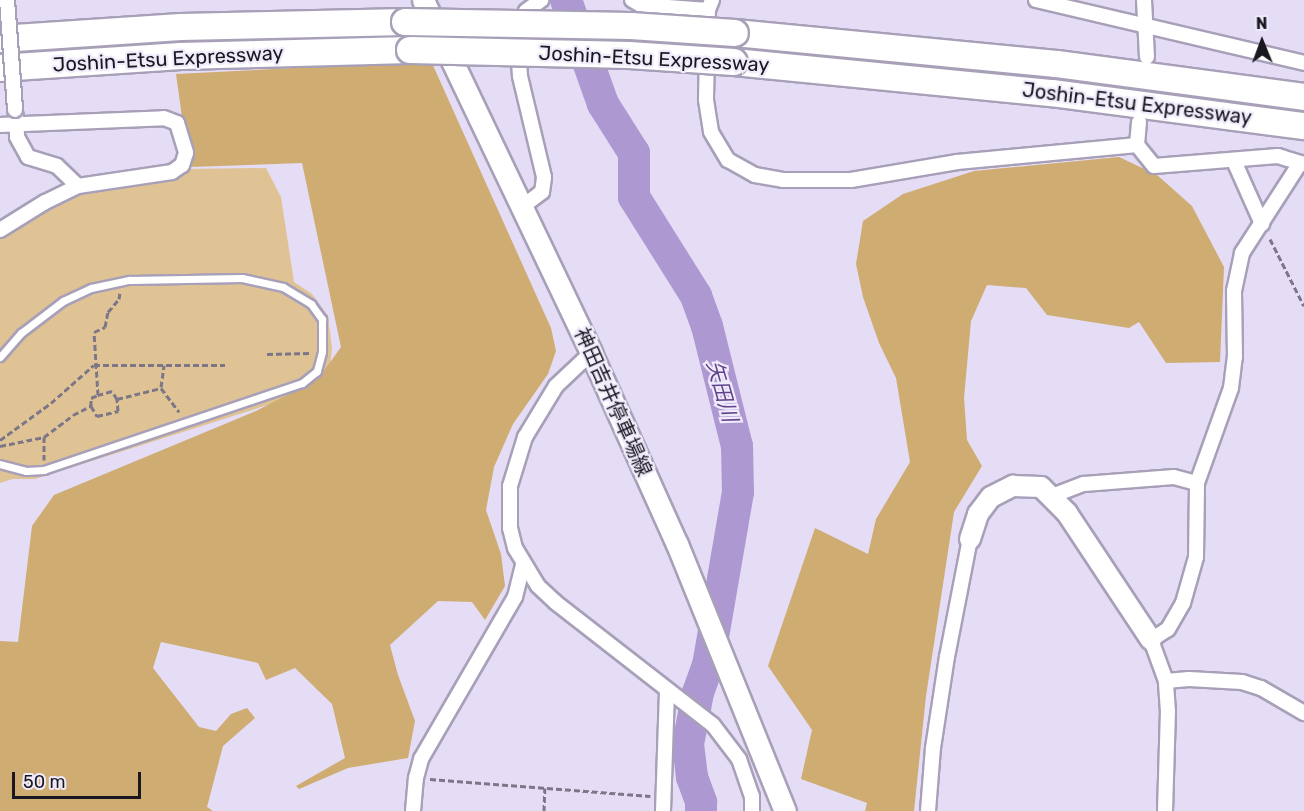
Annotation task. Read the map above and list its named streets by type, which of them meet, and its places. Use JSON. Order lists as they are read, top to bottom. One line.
{"streets":{"highway":["Joshin-Etsu Expressway"],"main road":["神田吉井停車場線"]},"water":["矢田川"],"scale_bar":"50 m","north":"top"}
